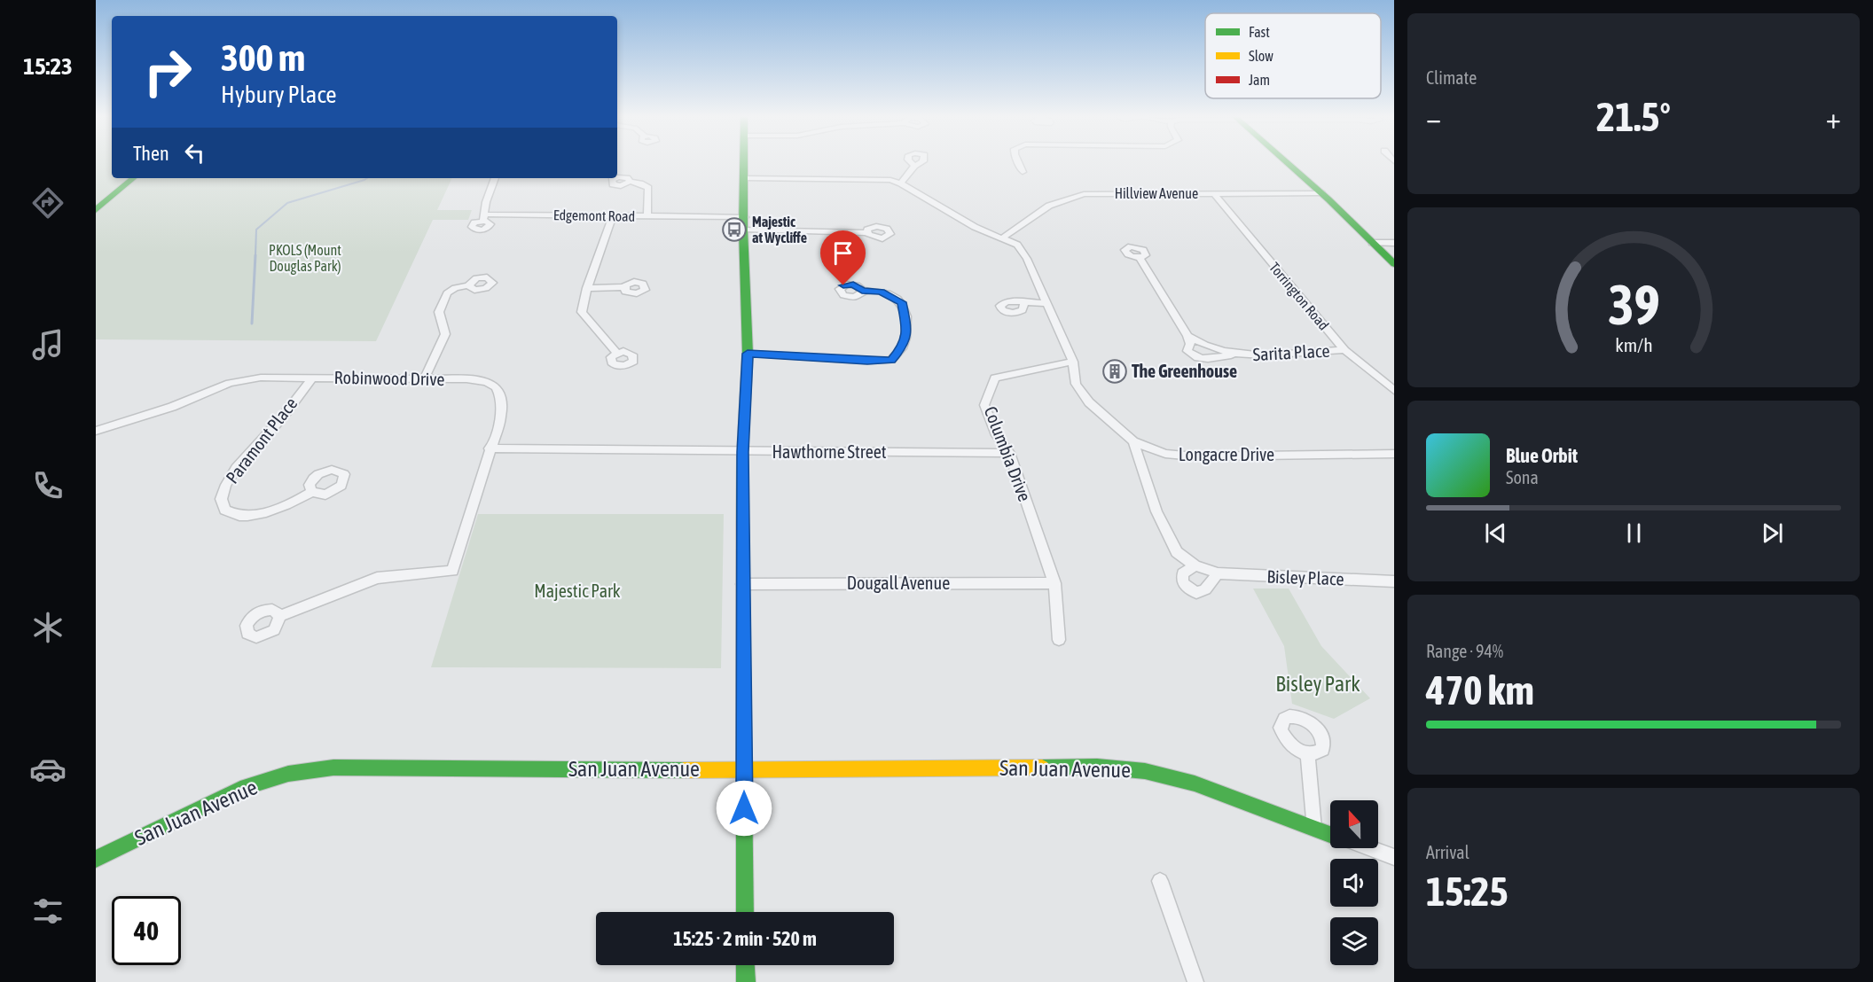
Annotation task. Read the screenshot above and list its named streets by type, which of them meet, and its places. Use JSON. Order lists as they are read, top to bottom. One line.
{"streets":{"street":["Hillview Avenue","Edgemont Road","Torrington Road","Sarita Place","Robinwood Drive","Paramont Place","Hawthorne Street","Columbia Drive","Longacre Drive","Bisley Place","Dougall Avenue","San Juan Avenue"]},"crossings":[["Hillview Avenue","Torrington Road"],["Hillview Avenue","Longacre Drive"],["Torrington Road","Sarita Place"],["Robinwood Drive","Paramont Place"],["Robinwood Drive","Hawthorne Street"],["Hawthorne Street","Columbia Drive"],["Columbia Drive","Longacre Drive"],["Columbia Drive","Dougall Avenue"],["Longacre Drive","Bisley Place"]],"parks":["PKOLS (Mount Douglas Park)","Majestic Park","Bisley Park"],"places":{"bus stop":["Majestic at Wycliffe"],"building":["The Greenhouse"]},"legend":["Fast","Slow","Jam"],"north":"top","page":{"tabs":"15:23","tile":["Climate",["Range · 94%","470 km"],["Arrival","15:25"]],"turn":["300 m","Hybury Place"],"heat":["−","21.5°","+"],"then":"Then","song":["Blue Orbit","Sona"],"limit":"40","trip":"15:25 · 2 min · 520 m","gauge":["39","km/h"]}}
